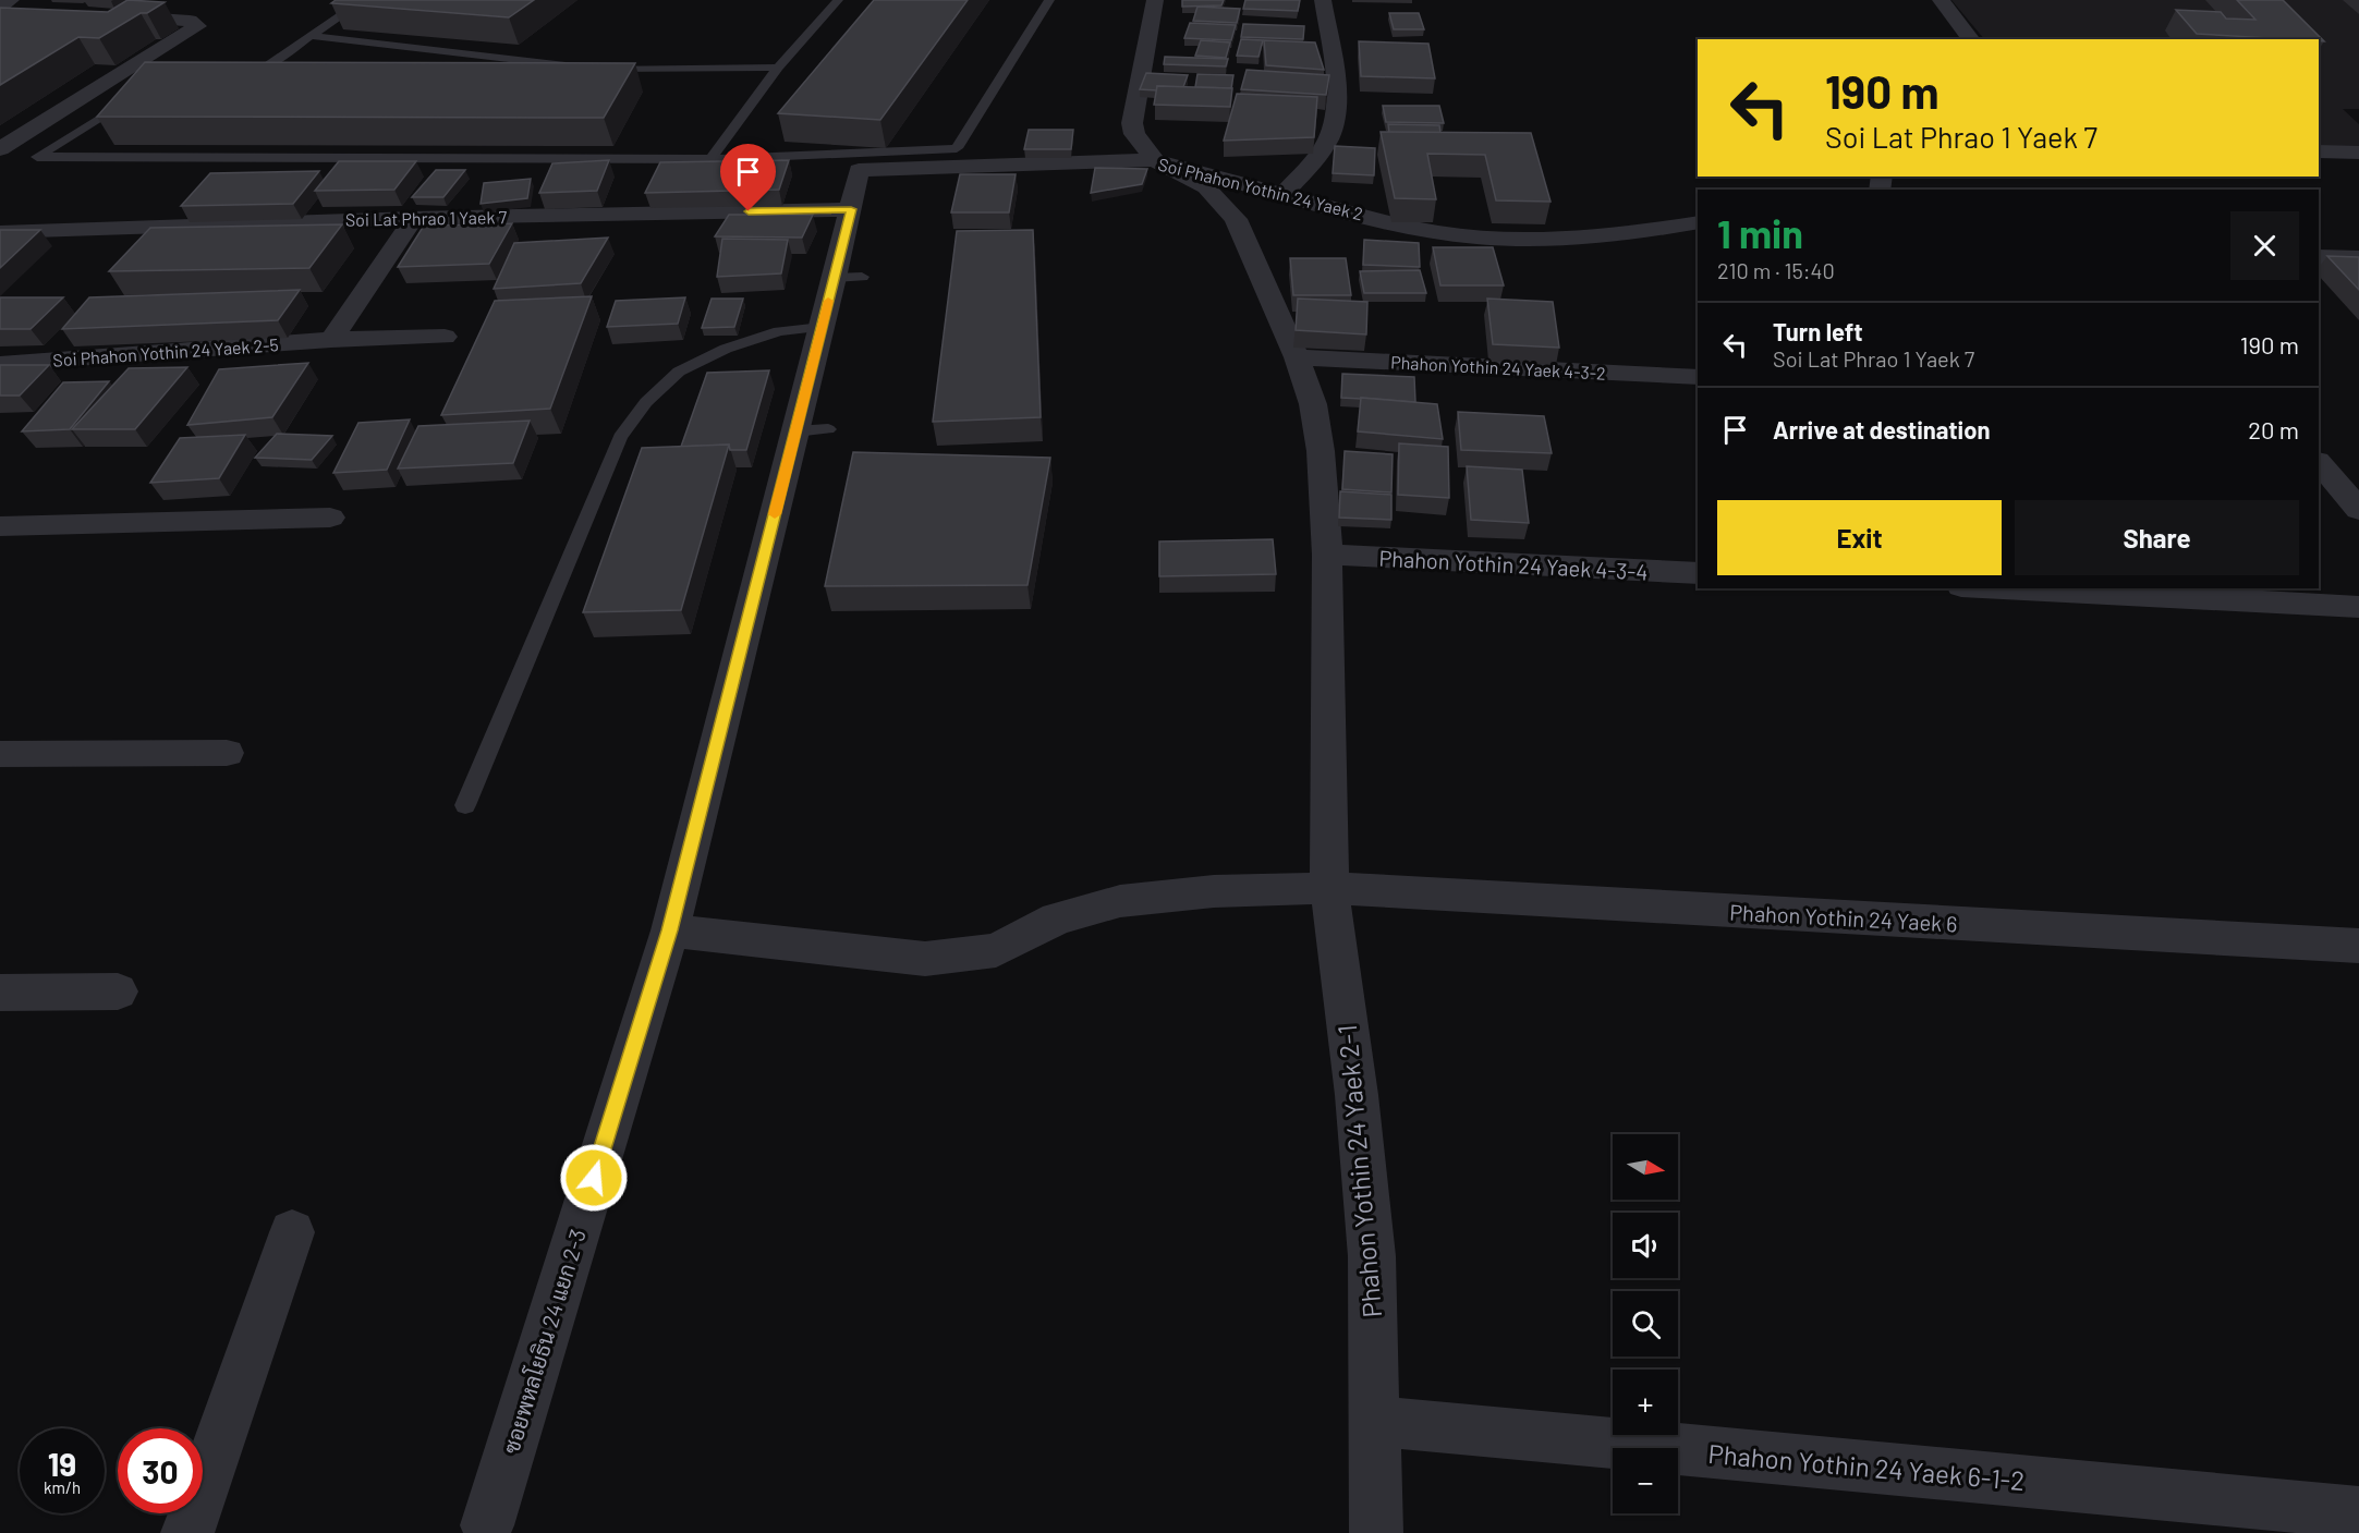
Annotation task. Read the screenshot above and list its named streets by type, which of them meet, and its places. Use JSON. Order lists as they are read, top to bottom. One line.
{"streets":{"street":["Soi Phahon Yothin 24 Yaek 2","Soi Lat Phrao 1 Yaek 7","Soi Phahon Yothin 24 Yaek 2-5","Phahon Yothin 24 Yaek 4-3-2","Phahon Yothin 24 Yaek 4-3-4","Phahon Yothin 24 Yaek 6","Phahon Yothin 24 Yaek 2-1","ซอยพหลโยธิน 24 แยก 2-3","Phahon Yothin 24 Yaek 6-1-2"]},"crossings":[["Soi Phahon Yothin 24 Yaek 2","Soi Lat Phrao 1 Yaek 7"],["Soi Phahon Yothin 24 Yaek 2","Phahon Yothin 24 Yaek 2-1"],["Soi Phahon Yothin 24 Yaek 2","ซอยพหลโยธิน 24 แยก 2-3"],["Soi Lat Phrao 1 Yaek 7","ซอยพหลโยธิน 24 แยก 2-3"],["Phahon Yothin 24 Yaek 4-3-2","Phahon Yothin 24 Yaek 2-1"],["Phahon Yothin 24 Yaek 4-3-4","Phahon Yothin 24 Yaek 2-1"],["Phahon Yothin 24 Yaek 6","Phahon Yothin 24 Yaek 2-1"],["Phahon Yothin 24 Yaek 6","ซอยพหลโยธิน 24 แยก 2-3"],["Phahon Yothin 24 Yaek 2-1","Phahon Yothin 24 Yaek 6-1-2"]],"north":"right","page":{"turn":["190 m","Soi Lat Phrao 1 Yaek 7"],"heading":["1 min","210 m · 15:40"],"list":[{"name":"Turn left","note":"Soi Lat Phrao 1 Yaek 7","value":"190 m"},{"name":"Arrive at destination","value":"20 m"}],"buttons":["Exit","Share"],"map_buttons":["+","−"],"speed":"19 km/h","limit":"30"}}
